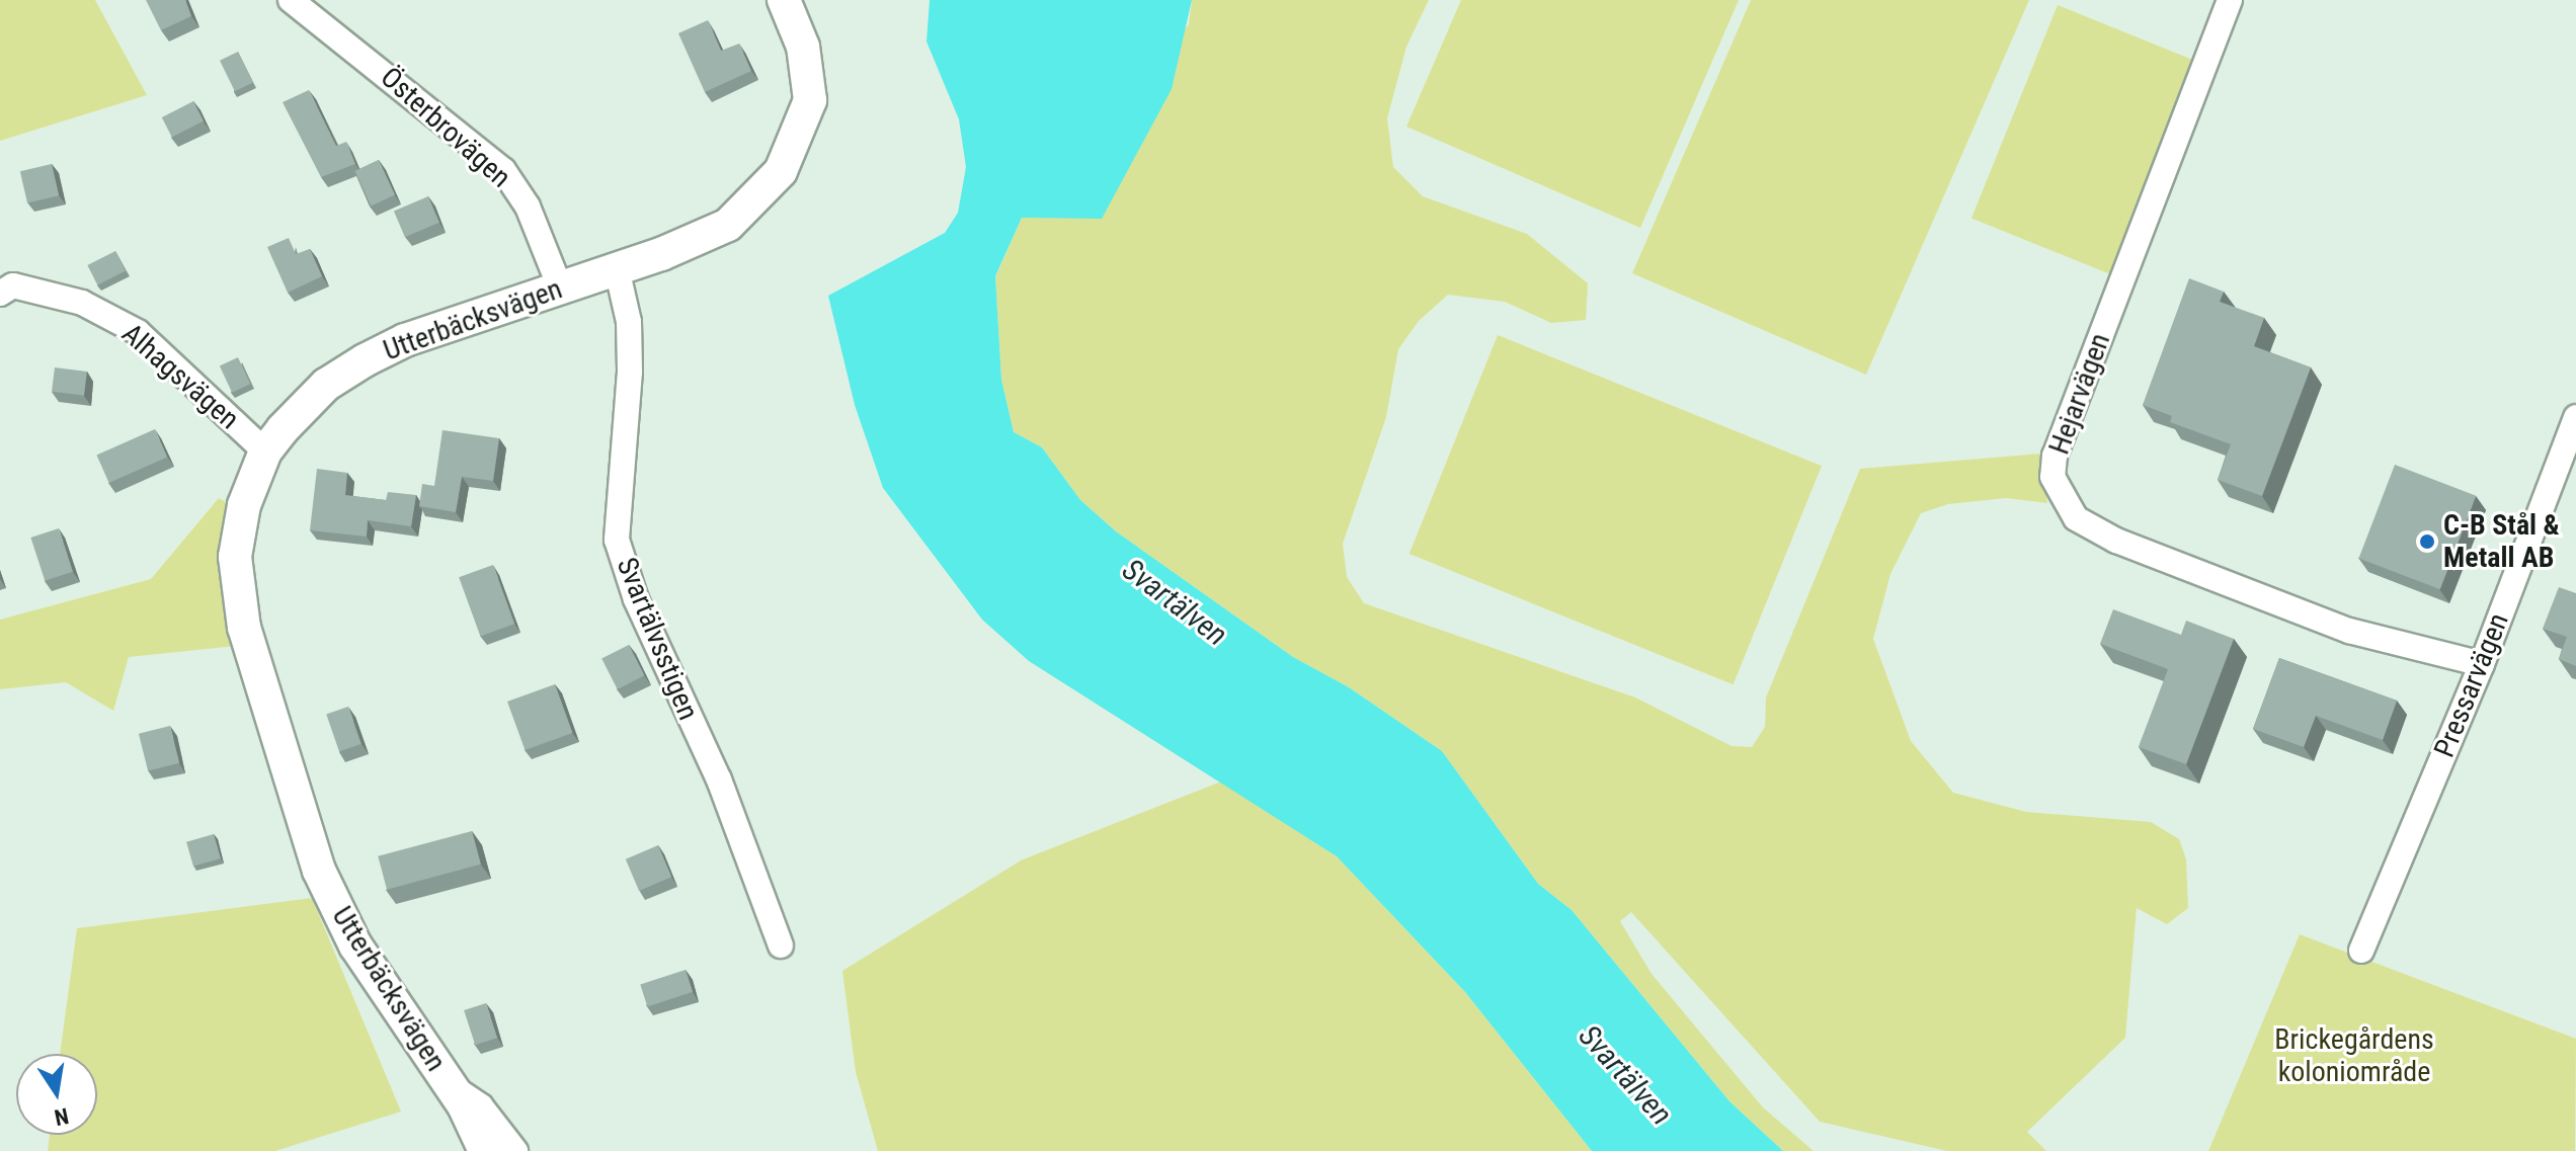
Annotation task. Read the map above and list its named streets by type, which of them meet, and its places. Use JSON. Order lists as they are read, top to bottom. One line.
{"streets":{"street":["Österbrovägen","Utterbäcksvägen","Alhagsvägen","Hejarvägen","Svartälvsstigen","Pressarvägen"]},"crossings":[["Österbrovägen","Utterbäcksvägen"],["Utterbäcksvägen","Alhagsvägen"],["Utterbäcksvägen","Svartälvsstigen"],["Hejarvägen","Pressarvägen"]],"water":["Svartälven"],"parks":["Brickegårdens koloniområde"],"places":["C-B Stål & Metall AB"],"north":"bottom"}
